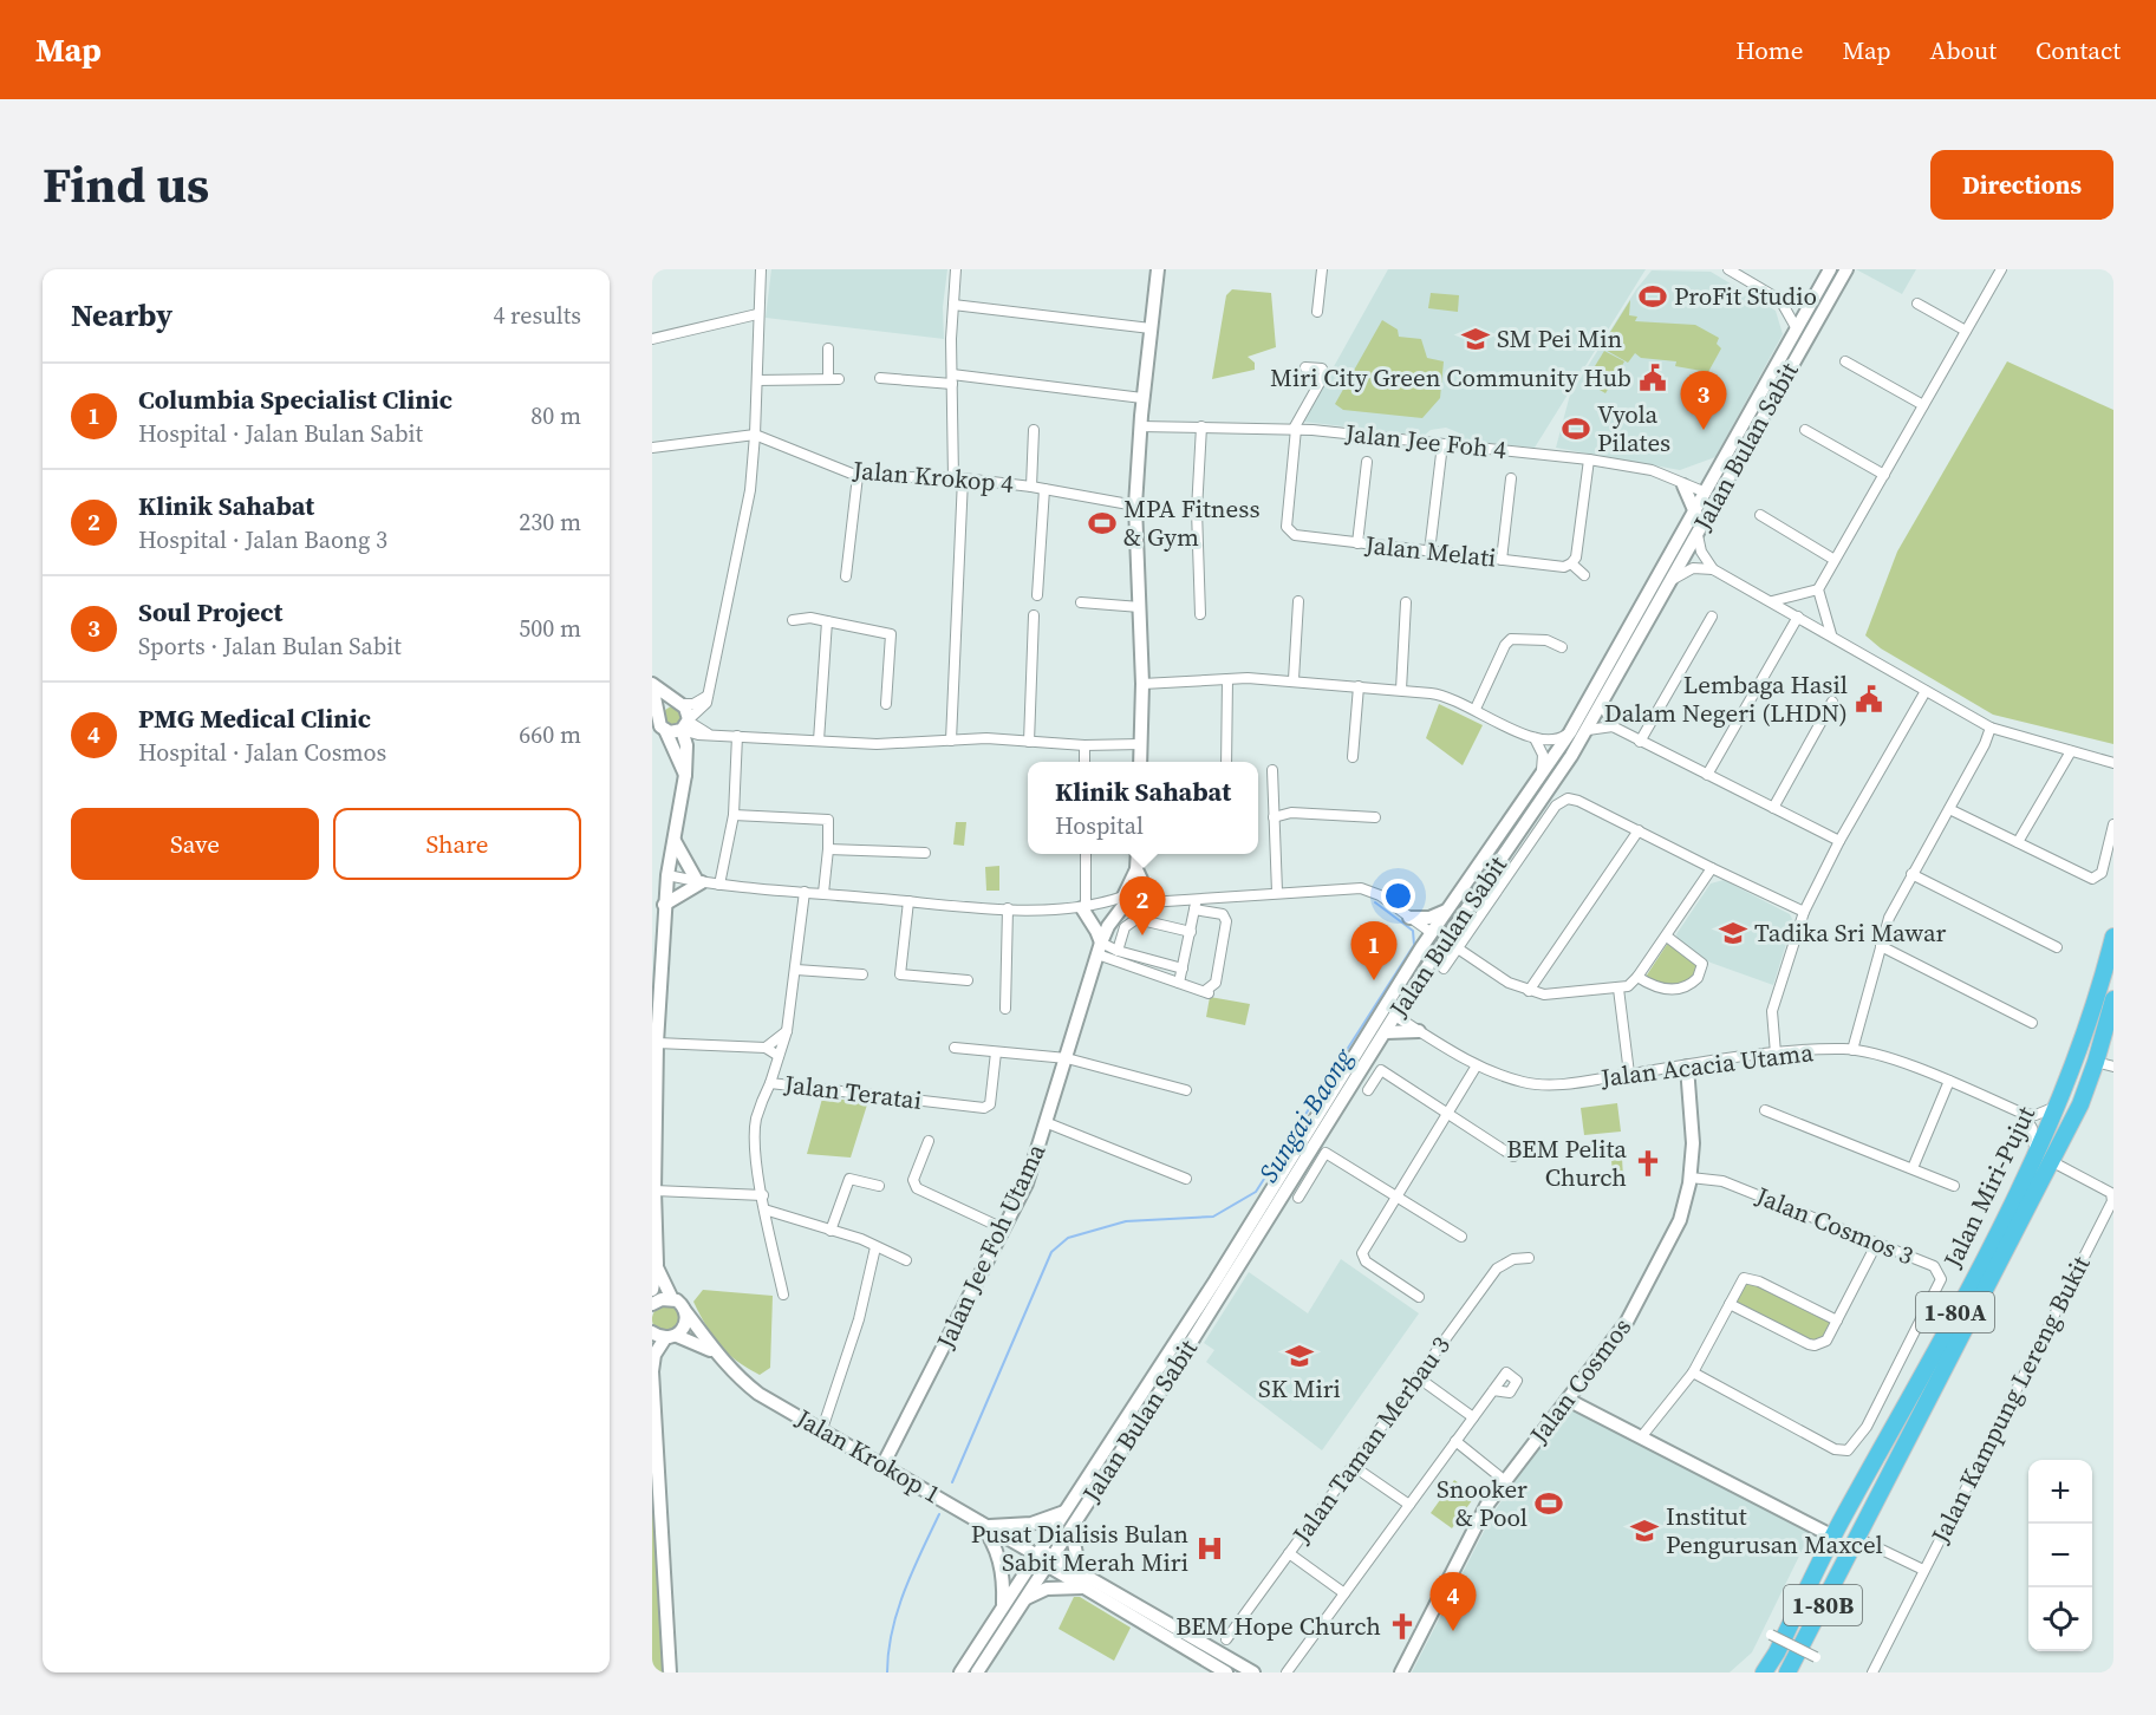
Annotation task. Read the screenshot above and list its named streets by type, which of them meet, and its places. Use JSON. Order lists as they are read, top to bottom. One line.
{"streets":{"highway":["Jalan Miri-Pujut","1-80A","1-80B"],"main road":["Jalan Bulan Sabit","Jalan Jee Foh Utama","Jalan Cosmos","Jalan Krokop 1"],"street":["Jalan Jee Foh 4","Jalan Krokop 4","Jalan Melati","Jalan Acacia Utama","Jalan Teratai","Jalan Cosmos 3","Jalan Kampung Lereng Bukit","Jalan Taman Merbau 3"]},"crossings":[["Jalan Jee Foh 4","Jalan Bulan Sabit"],["Jalan Jee Foh 4","Jalan Melati"],["Jalan Bulan Sabit","Jalan Acacia Utama"],["Jalan Bulan Sabit","Jalan Krokop 1"],["Jalan Acacia Utama","Jalan Cosmos"],["Jalan Miri-Pujut","Jalan Kampung Lereng Bukit"],["Jalan Cosmos 3","Jalan Cosmos"],["Jalan Jee Foh Utama","Jalan Krokop 1"]],"water":["Sungai Baong"],"places":{"sports":["ProFit Studio","Vyola Pilates","MPA Fitness & Gym","Snooker & Pool"],"school or university":["SM Pei Min","Tadika Sri Mawar","SK Miri","Institut Pengurusan Maxcel"],"public building":["Miri City Green Community Hub","Lembaga Hasil Dalam Negeri (LHDN)"],"church":["BEM Pelita Church","BEM Hope Church"],"hospital":["Pusat Dialisis Bulan Sabit Merah Miri"]},"page":{"header":"Map","nav":["Home","Map","About","Contact"],"title":"Find us","buttons":["Directions",["Save","Share"]],"heading":["Nearby","4 results"],"list":[{"mark":"1","name":"Columbia Specialist Clinic","note":"Hospital · Jalan Bulan Sabit","value":"80 m"},{"mark":"2","name":"Klinik Sahabat","note":"Hospital · Jalan Baong 3","value":"230 m"},{"mark":"3","name":"Soul Project","note":"Sports · Jalan Bulan Sabit","value":"500 m"},{"mark":"4","name":"PMG Medical Clinic","note":"Hospital · Jalan Cosmos","value":"660 m"}],"pins":["3","2","1","4"],"popup":["Klinik Sahabat","Hospital"],"map_buttons":["+","−"]}}
